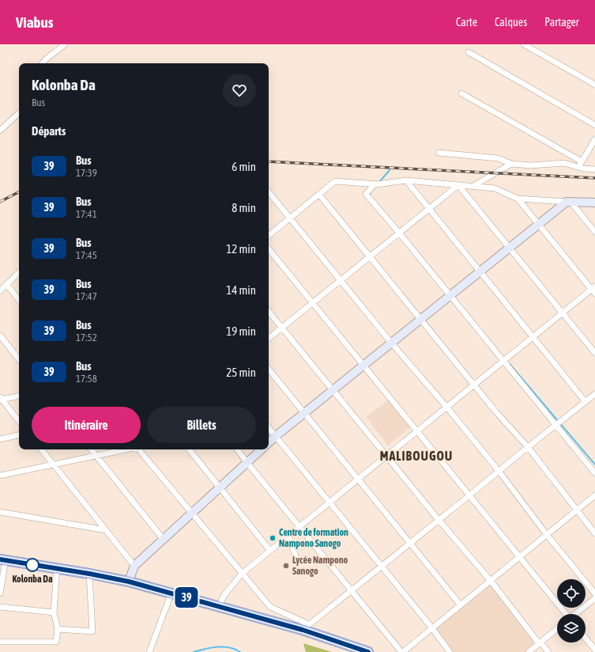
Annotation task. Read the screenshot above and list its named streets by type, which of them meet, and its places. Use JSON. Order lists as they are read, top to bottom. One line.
{"districts":["MALIBOUGOU"],"places":["Centre de formation Nampono Sanogo","Kolonba Da","Lycée Nampono Sanogo"],"lines":["bus line 39"],"page":{"header":"Viabus","nav":["Carte","Calques","Partager"],"on_map":"39","heading":[["Kolonba Da","Bus"],"Départs"],"list":[{"mark":"39","name":"Bus","note":"17:39","value":"6 min"},{"mark":"39","name":"Bus","note":"17:41","value":"8 min"},{"mark":"39","name":"Bus","note":"17:45","value":"12 min"},{"mark":"39","name":"Bus","note":"17:47","value":"14 min"},{"mark":"39","name":"Bus","note":"17:52","value":"19 min"},{"mark":"39","name":"Bus","note":"17:58","value":"25 min"}],"buttons":["Itinéraire","Billets"]}}
